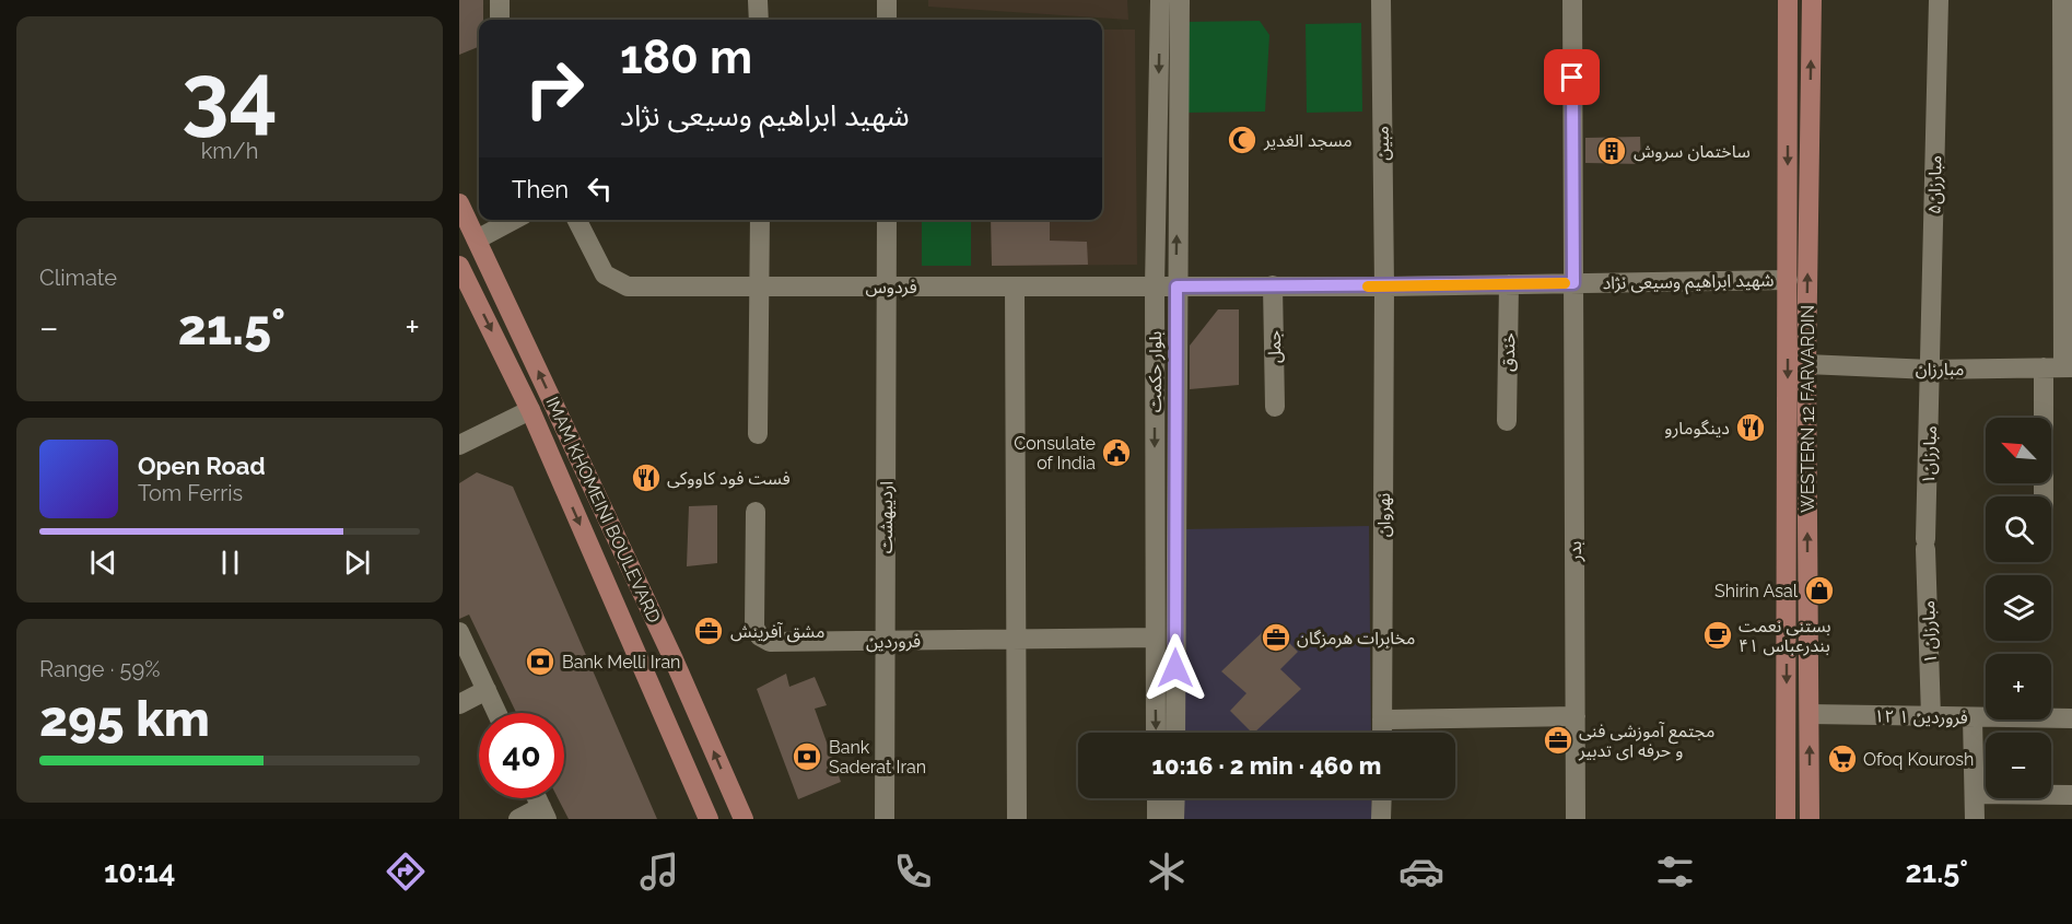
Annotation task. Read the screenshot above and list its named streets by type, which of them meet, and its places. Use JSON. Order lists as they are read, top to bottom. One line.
{"streets":{"main road":["WESTERN 12 FARVARDIN","IMAM KHOMEINI BOULEVARD"],"street":["مبین","مبارزان۵","شهید ابراهیم وسیعی نژاد","فردوس","جمل","خندق","مبارزان","بلوار حکمت","مبارزان۱","نهروان","اردیبهشت","بدر","مبارزان ۱","فروردین","۱۲ فروردین ۱"]},"crossings":[["مبین","شهید ابراهیم وسیعی نژاد"],["مبین","نهروان"],["مبارزان۵","مبارزان"],["مبارزان۵","مبارزان۱"],["شهید ابراهیم وسیعی نژاد","فردوس"],["شهید ابراهیم وسیعی نژاد","جمل"],["شهید ابراهیم وسیعی نژاد","خندق"],["شهید ابراهیم وسیعی نژاد","بلوار حکمت"],["شهید ابراهیم وسیعی نژاد","WESTERN 12 FARVARDIN"],["شهید ابراهیم وسیعی نژاد","نهروان"],["شهید ابراهیم وسیعی نژاد","بدر"],["فردوس","بلوار حکمت"],["فردوس","اردیبهشت"],["مبارزان","WESTERN 12 FARVARDIN"],["مبارزان","مبارزان۱"],["بلوار حکمت","فروردین"],["WESTERN 12 FARVARDIN","۱۲ فروردین ۱"],["مبارزان۱","مبارزان ۱"],["اردیبهشت","فروردین"],["مبارزان ۱","۱۲ فروردین ۱"]],"places":{"mosque":["مسجد الغدیر"],"building":["ساختمان سروش"],"restaurant":["دینگومارو","فست فود کاووکی"],"public building":["Consulate of India"],"shop":["Shirin Asal"],"office":["مشق آفرینش","مخابرات هرمزگان","مجتمع آموزشی فنی و حرفه ای تدبیر"],"cafe":["بستنی نعمت بندرعباس ۴۱"],"bank":["Bank Melli Iran","Bank Saderat Iran"],"supermarket":["Ofoq Kourosh"]},"north":"top left","page":{"tile":[["34","km/h"],"Climate",["Range · 59%","295 km"]],"turn":["180 m","شهید ابراهیم وسیعی نژاد"],"then":"Then","heat":["−","21.5°","+"],"map_buttons":["+","−"],"song":["Open Road","Tom Ferris"],"limit":"40","trip":"10:16 · 2 min · 460 m","tabs":["10:14","21.5°"]}}
